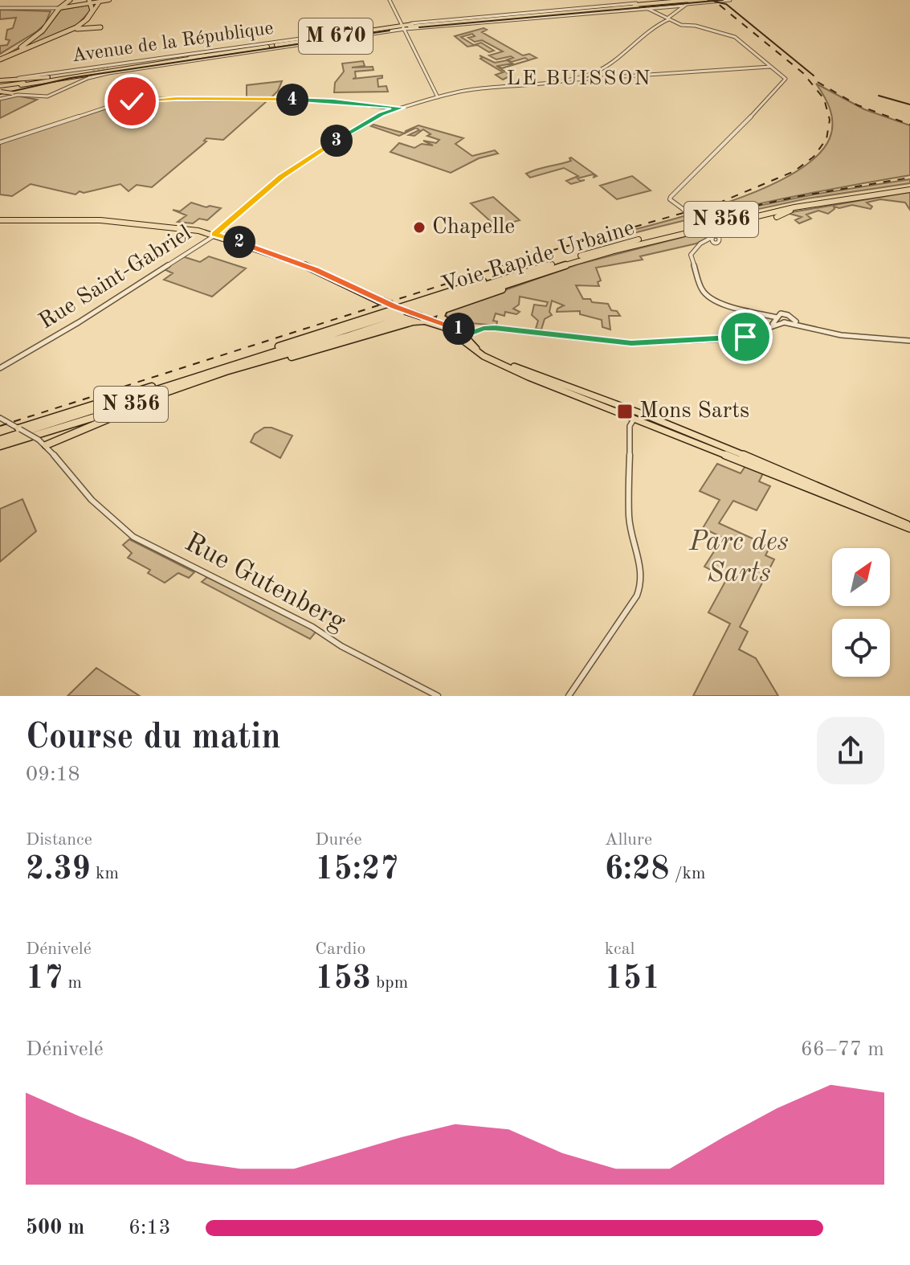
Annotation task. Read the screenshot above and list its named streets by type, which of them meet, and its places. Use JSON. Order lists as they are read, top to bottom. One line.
{"streets":{"highway":["N 356","Voie Rapide Urbaine"],"main road":["M 670","Avenue de la République"],"street":["Rue Saint-Gabriel","Rue Gutenberg"]},"crossings":[["Voie Rapide Urbaine","Rue Gutenberg"]],"districts":["LE BUISSON"],"parks":["Parc des Sarts"],"places":{"other":["Chapelle"],"transit":["Mons Sarts"]},"north":"top right","page":{"pins":["4","3","2","1"],"heading":["Course du matin","09:18"],"stats":[["Distance","2.39 km"],["Durée","15:27"],["Allure","6:28 /km"],["Dénivelé","17 m"],["Cardio","153 bpm"],["kcal","151"]],"chart":["Dénivelé","66–77 m"],"list":[{"name":"500 m","note":"6:13"}]}}
